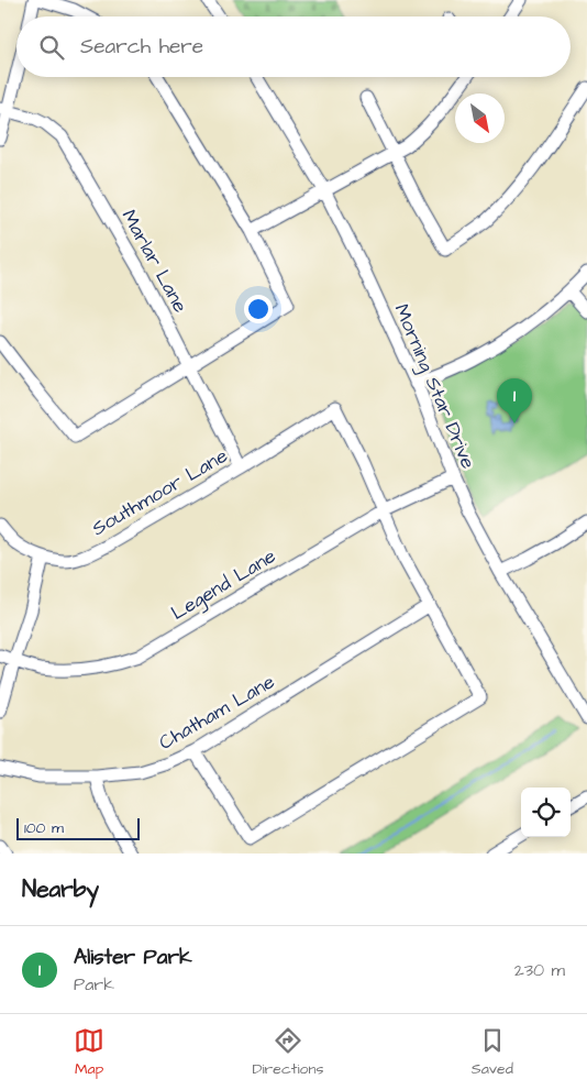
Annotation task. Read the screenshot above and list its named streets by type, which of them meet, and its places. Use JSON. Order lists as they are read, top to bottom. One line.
{"streets":{"street":["Marlar Lane","Morning Star Drive","Southmoor Lane","Legend Lane","Chatham Lane"]},"crossings":[["Marlar Lane","Southmoor Lane"],["Morning Star Drive","Legend Lane"],["Southmoor Lane","Legend Lane"]],"scale_bar":"100 m","north":"bottom right","page":{"search":"Search here","pins":"1","scale":"100 m","heading":"Nearby","list":[{"mark":"1","name":"Alister Park","note":"Park","value":"230 m"}],"nav":["Map","Directions","Saved"]}}
